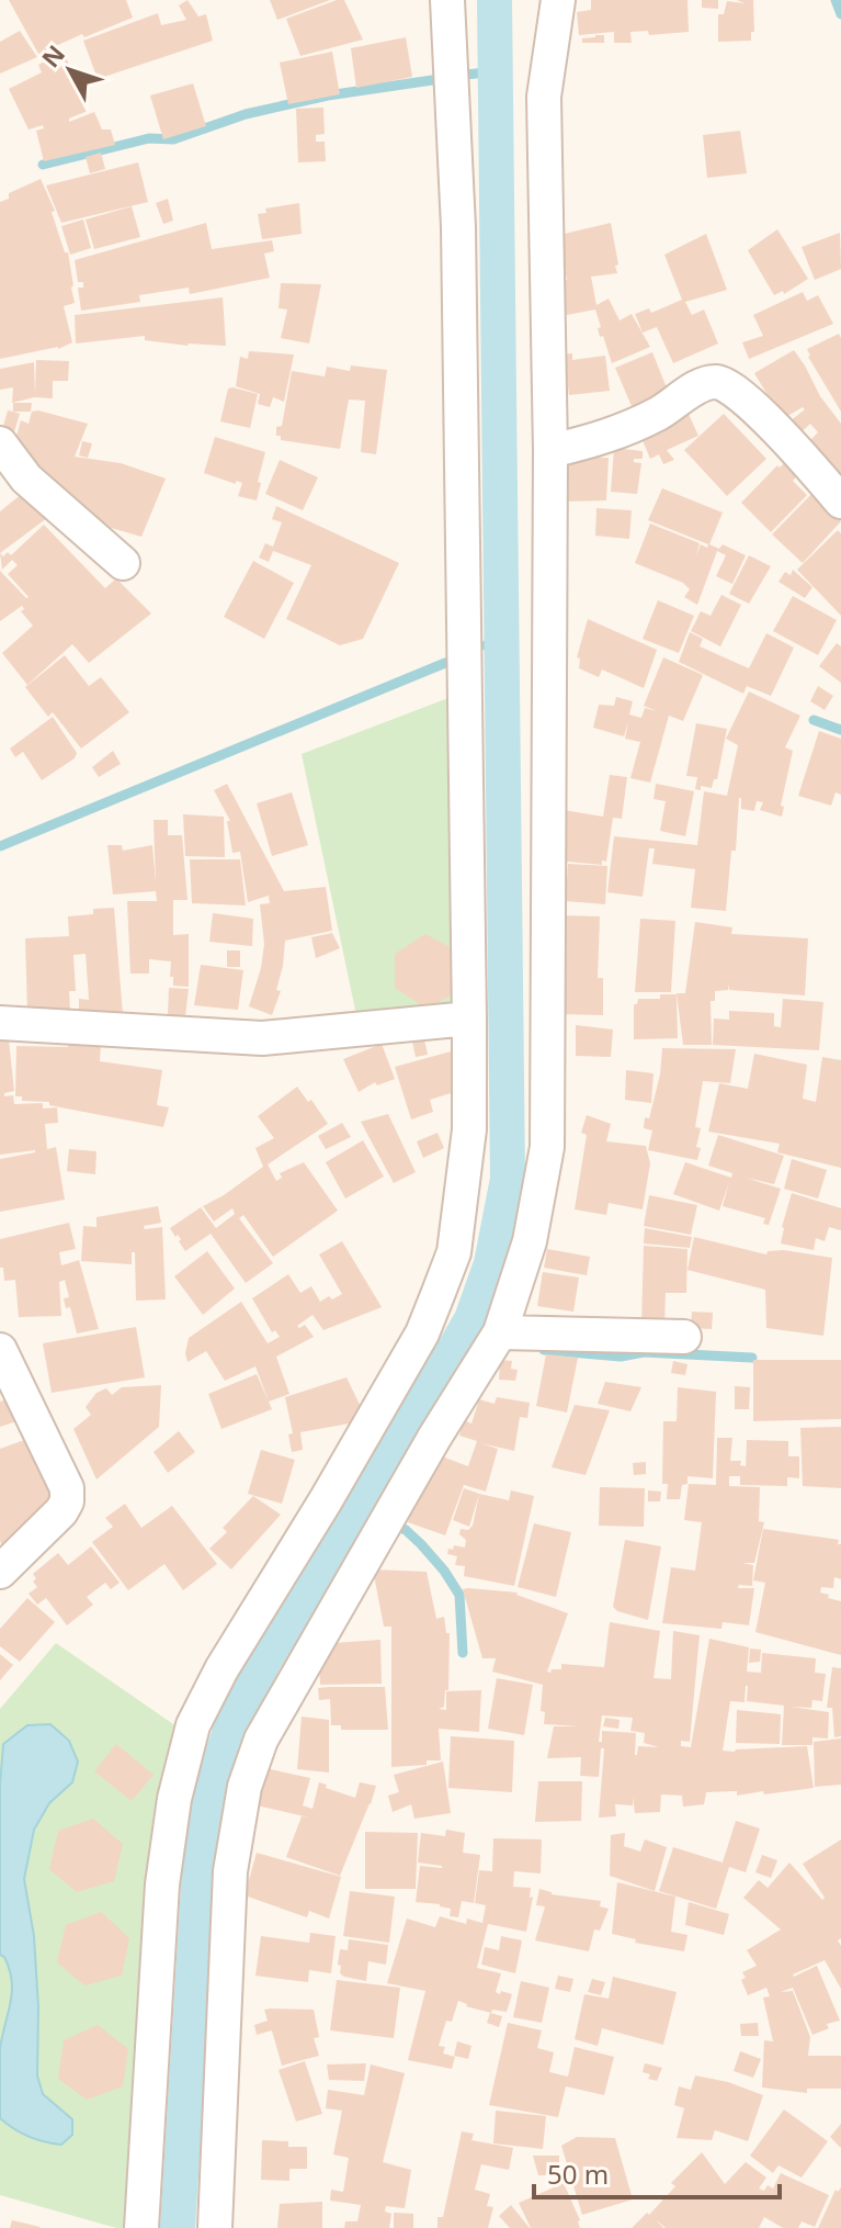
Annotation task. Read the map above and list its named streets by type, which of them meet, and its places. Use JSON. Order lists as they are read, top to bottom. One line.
{"scale_bar":"50 m","north":"top left"}
